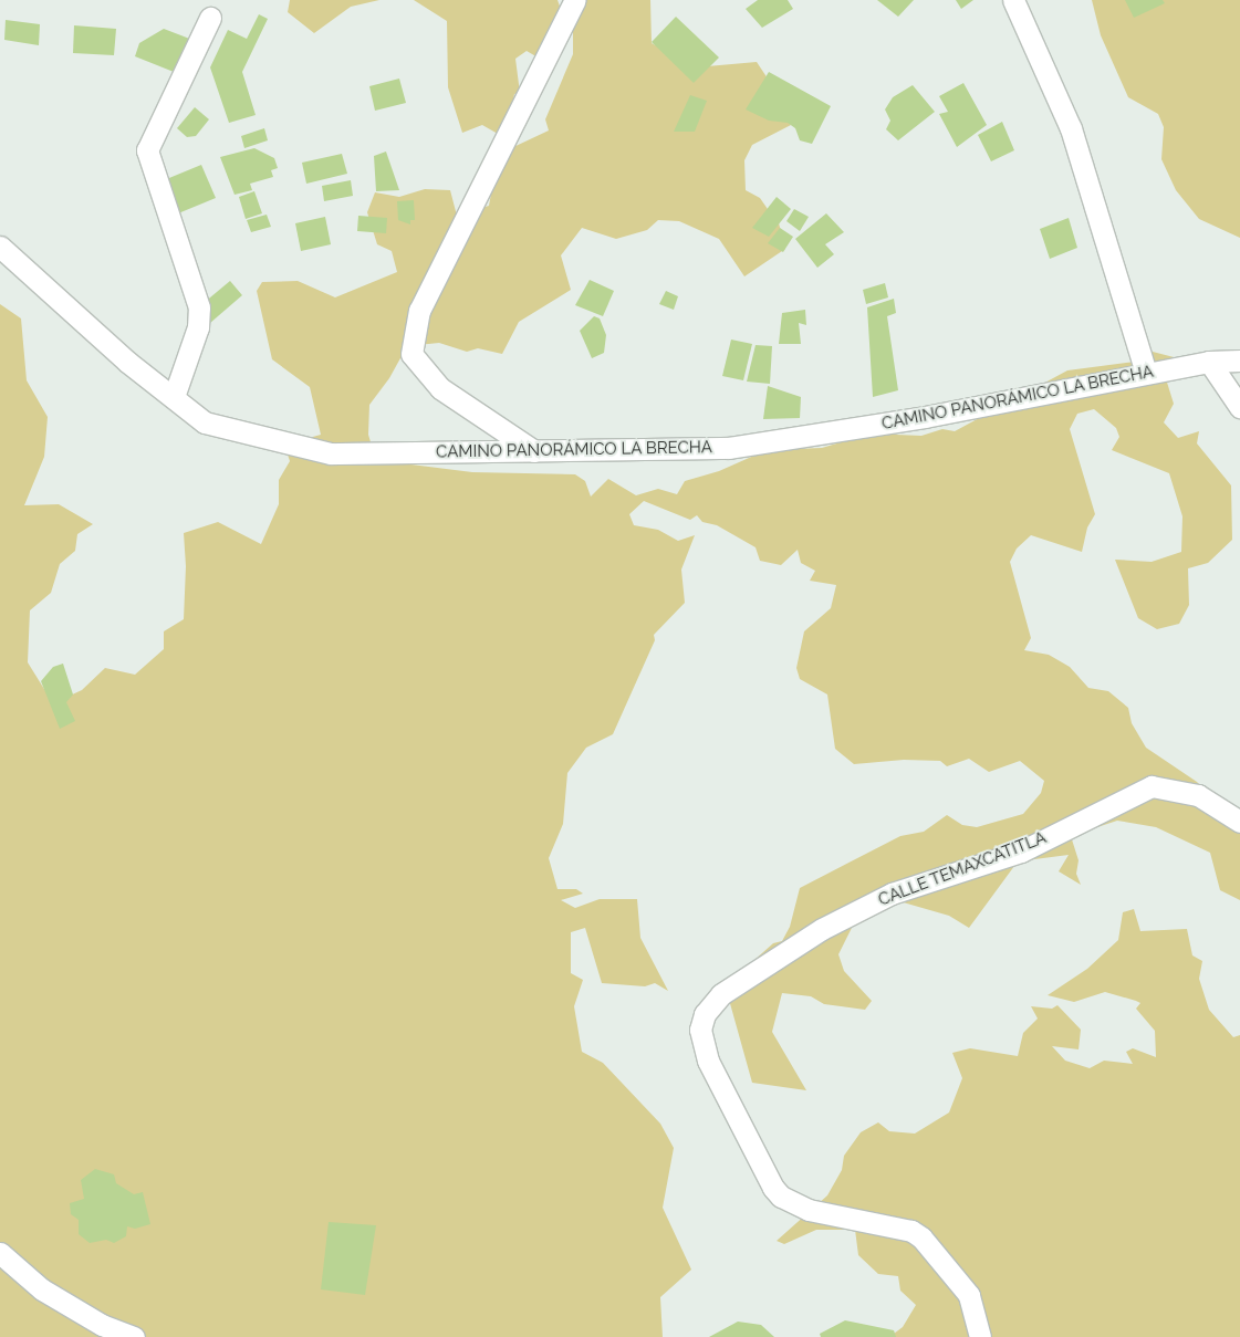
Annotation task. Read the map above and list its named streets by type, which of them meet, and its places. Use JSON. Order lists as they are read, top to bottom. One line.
{"streets":{"street":["CAMINO PANORÁMICO LA BRECHA","CALLE TEMAXCATITLA"]}}
